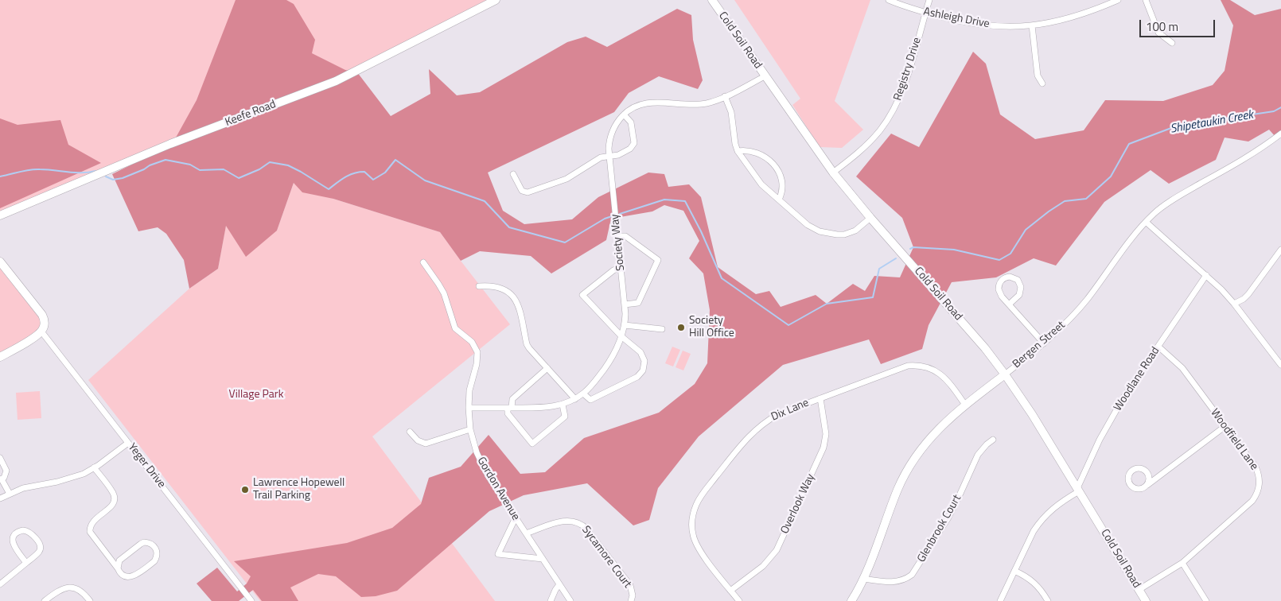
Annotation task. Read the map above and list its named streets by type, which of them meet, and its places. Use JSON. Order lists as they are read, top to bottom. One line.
{"streets":{"street":["Ashleigh Drive","Cold Soil Road","Registry Drive","Keefe Road","Society Way","Bergen Street","Woodlane Road","Dix Lane","Woodfield Lane","Yeger Drive","Gordon Avenue","Overlook Way","Glenbrook Court","Sycamore Court"]},"crossings":[["Ashleigh Drive","Registry Drive"],["Cold Soil Road","Registry Drive"],["Cold Soil Road","Society Way"],["Cold Soil Road","Bergen Street"],["Cold Soil Road","Woodlane Road"],["Cold Soil Road","Woodfield Lane"],["Society Way","Gordon Avenue"],["Bergen Street","Dix Lane"],["Bergen Street","Glenbrook Court"],["Woodlane Road","Woodfield Lane"],["Dix Lane","Overlook Way"],["Gordon Avenue","Sycamore Court"]],"water":["Shipetaukin Creek"],"parks":["Village Park"],"places":["Society Hill Office","Lawrence Hopewell Trail Parking"],"scale_bar":"100 m"}
